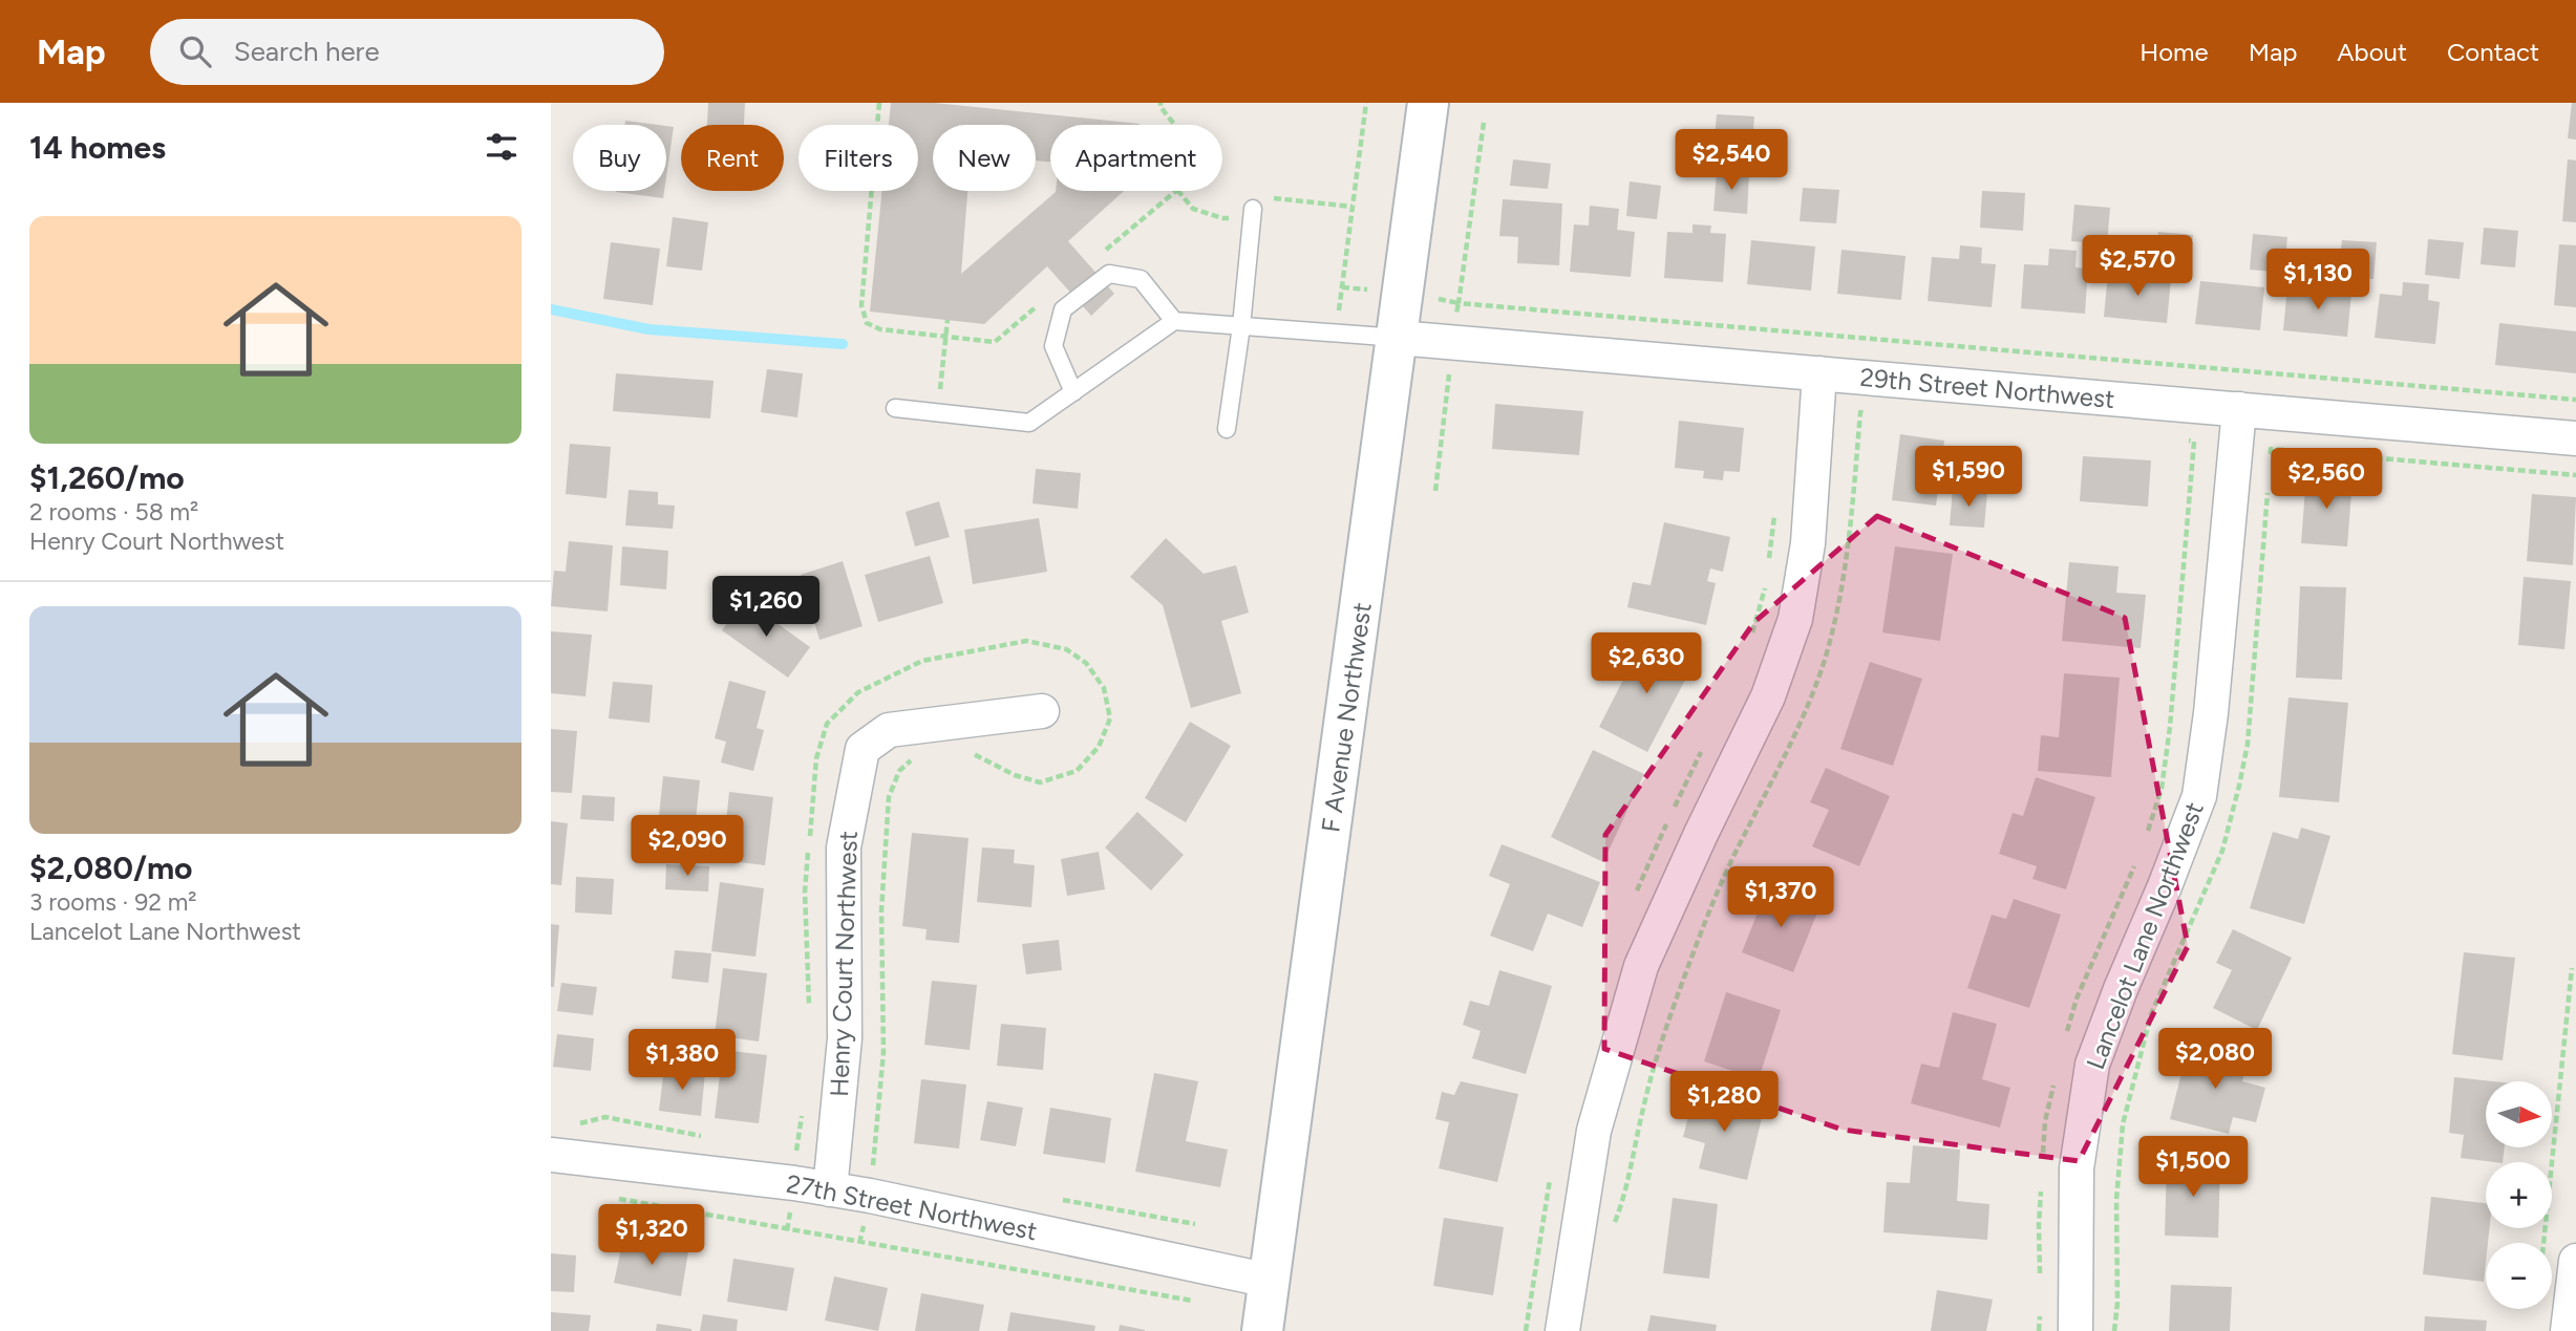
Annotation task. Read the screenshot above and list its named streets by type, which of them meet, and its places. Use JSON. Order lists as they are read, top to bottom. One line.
{"streets":{"main road":["F Avenue Northwest"],"street":["29th Street Northwest","Lancelot Lane Northwest","Henry Court Northwest","27th Street Northwest"]},"crossings":[["29th Street Northwest","F Avenue Northwest"],["29th Street Northwest","Lancelot Lane Northwest"],["F Avenue Northwest","27th Street Northwest"],["Henry Court Northwest","27th Street Northwest"]],"north":"right","page":{"header":"Map","search":"Search here","nav":["Home","Map","About","Contact"],"heading":"14 homes","chip":["Buy","Rent","Filters","New","Apartment"],"price":["$2,540","$2,570","$1,130","$1,590","$2,560","$1,260","$2,630","$2,090","$1,370","$2,080","$1,380","$1,280","$1,500","$1,320"],"list":[{"name":"$1,260/mo","note":"2 rooms · 58 m² · Henry Court Northwest"},{"name":"$2,080/mo","note":"3 rooms · 92 m² · Lancelot Lane Northwest"}],"map_buttons":["+","−"]}}
